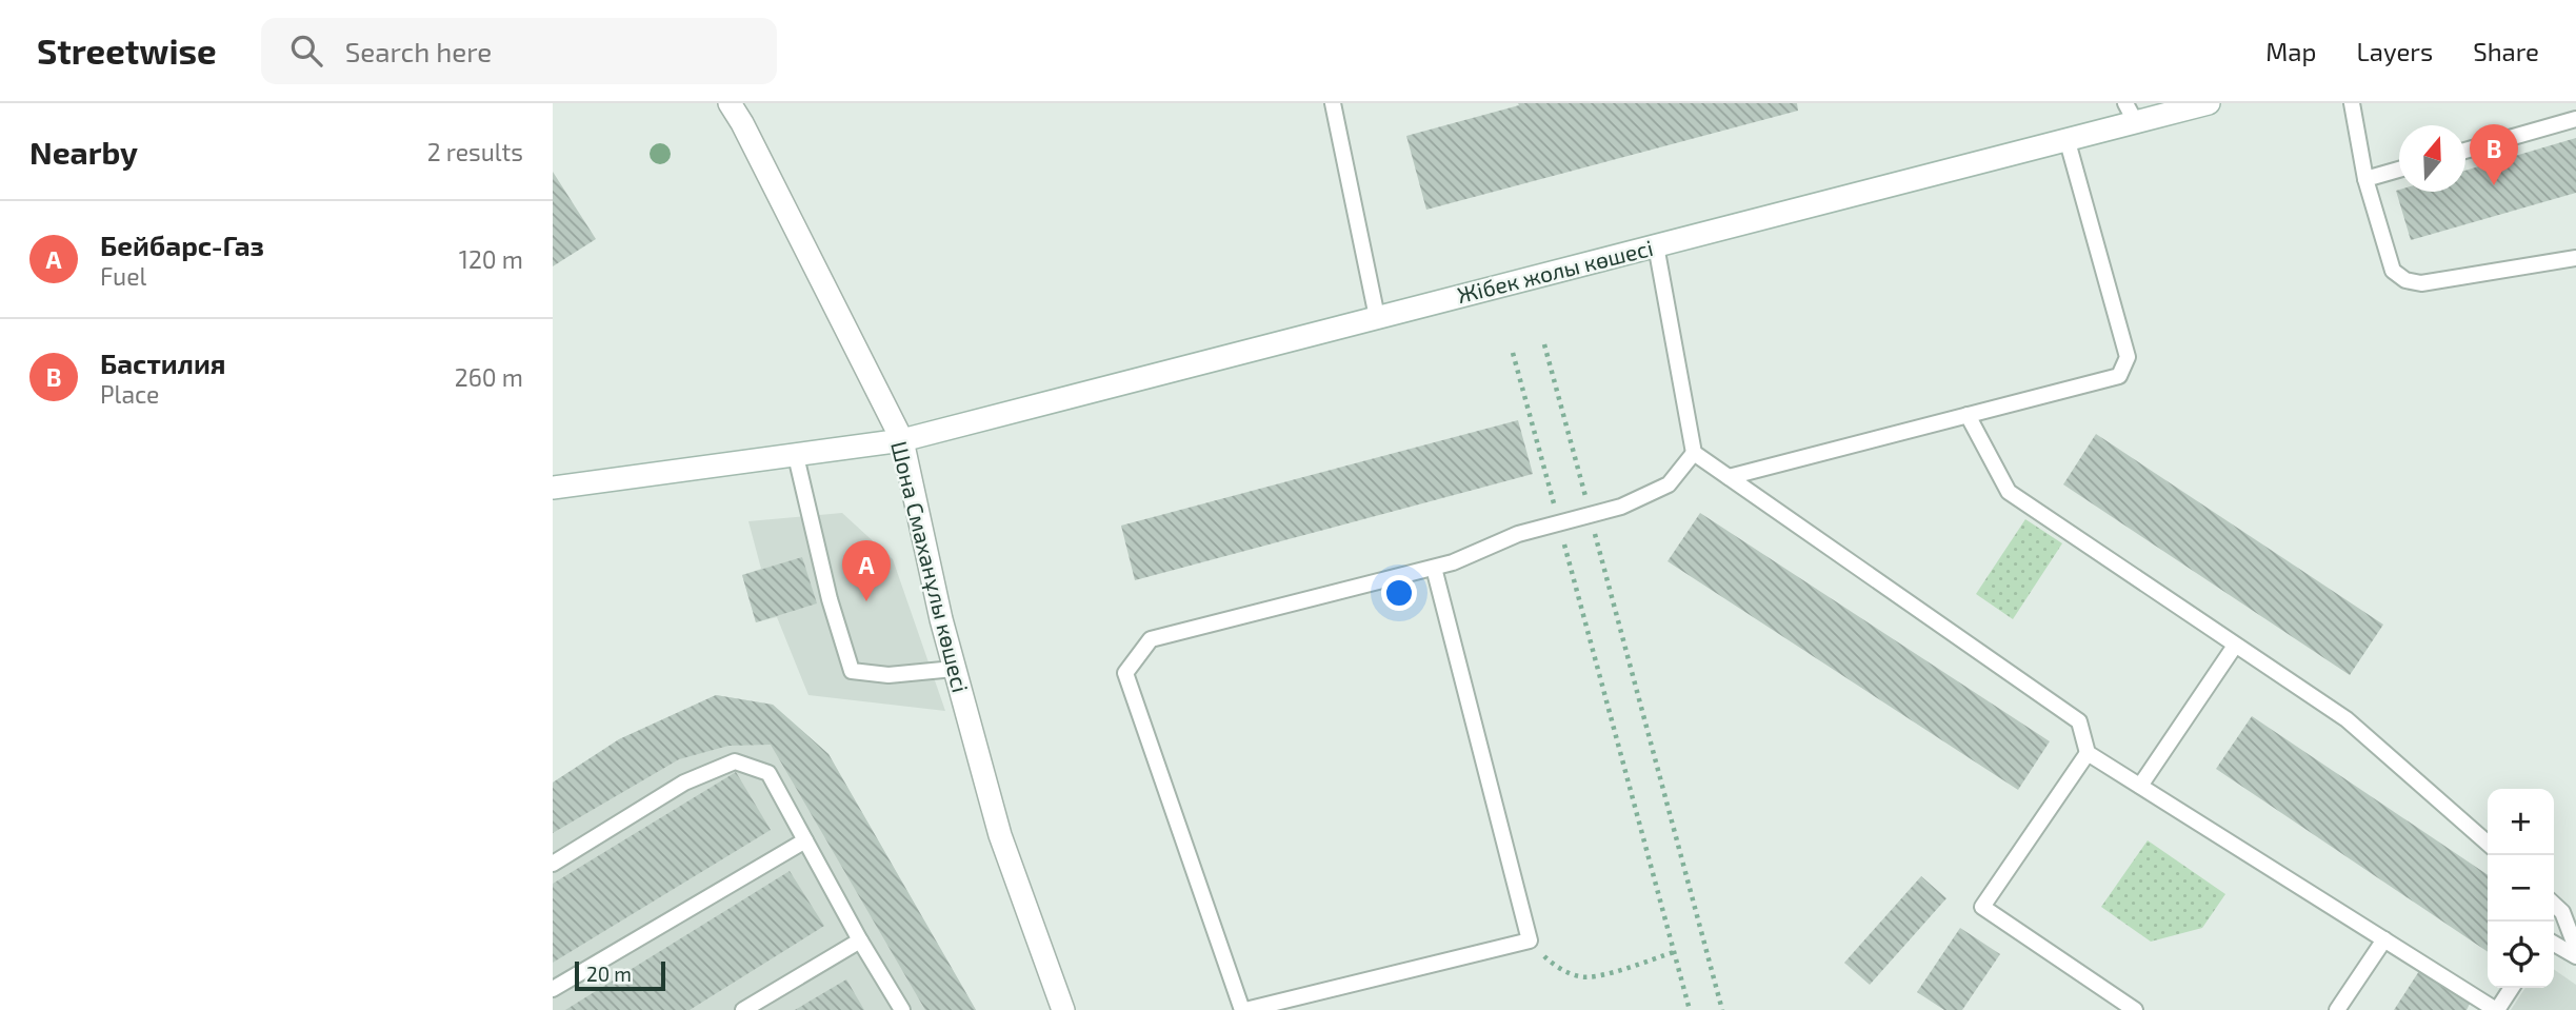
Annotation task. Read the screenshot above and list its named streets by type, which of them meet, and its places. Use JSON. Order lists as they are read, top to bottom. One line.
{"streets":{"main road":["Жібек жолы көшесі","Шона Смаханұлы көшесі"]},"crossings":[["Жібек жолы көшесі","Шона Смаханұлы көшесі"]],"scale_bar":"20 m","north":"top","page":{"header":"Streetwise","search":"Search here","nav":["Map","Layers","Share"],"heading":["Nearby","2 results"],"pins":["B","A"],"list":[{"mark":"A","name":"Бейбарс-Газ","note":"Fuel","value":"120 m"},{"mark":"B","name":"Бастилия","note":"Place","value":"260 m"}],"map_buttons":["+","−"],"scale":"20 m"}}
